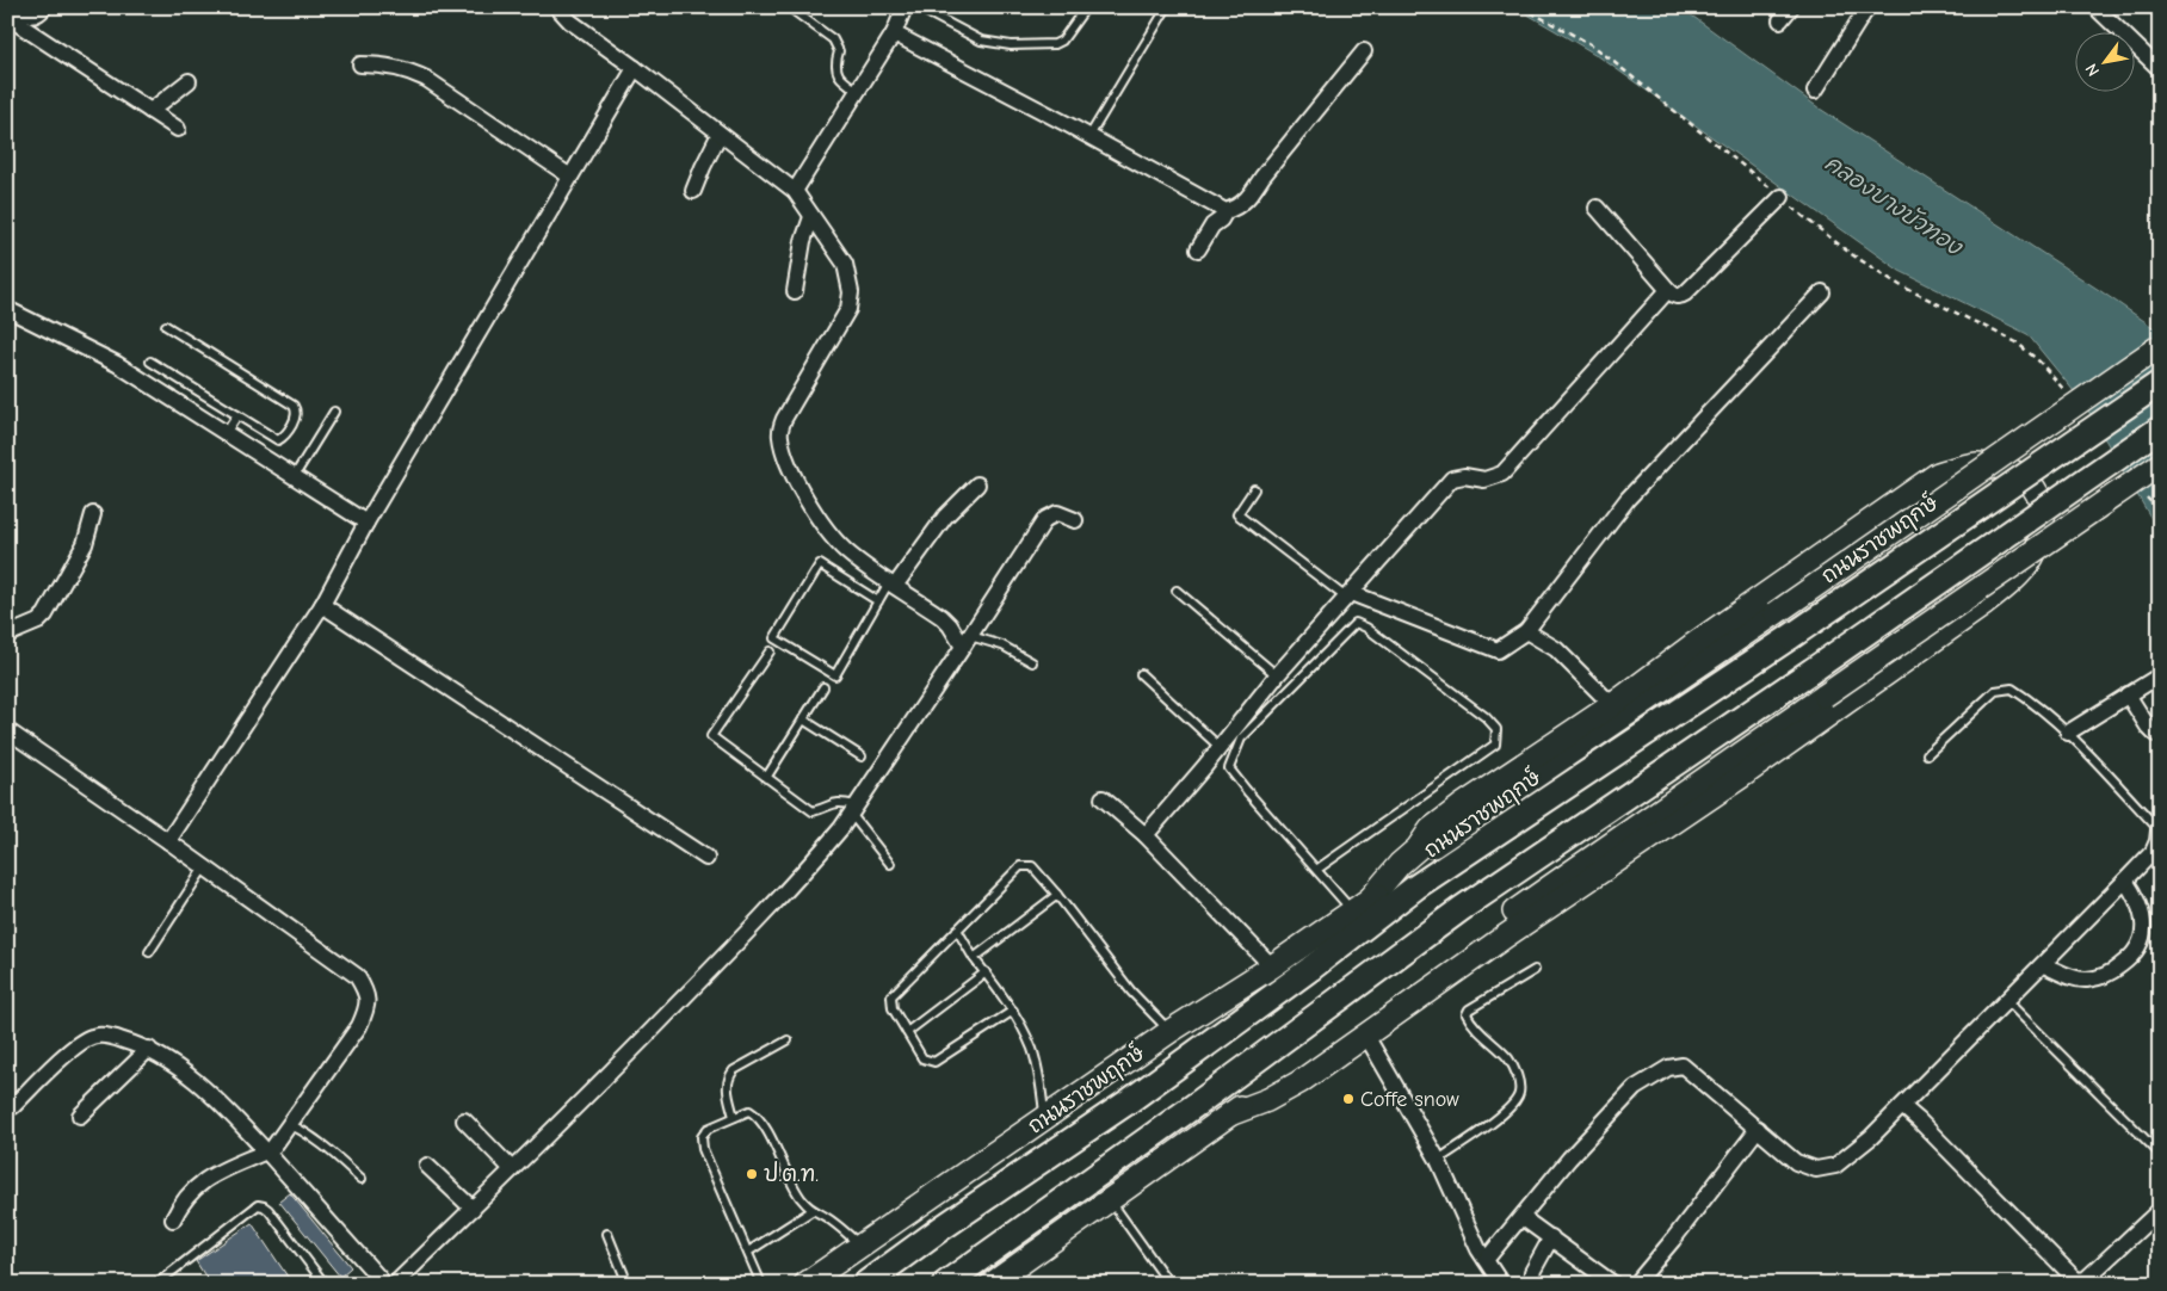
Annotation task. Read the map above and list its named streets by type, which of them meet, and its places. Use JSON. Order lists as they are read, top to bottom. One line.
{"streets":{"main road":["ถนนราชพฤกษ์"]},"water":["คลองบางบัวทอง"],"places":["Coffe snow","ป.ต.ท."],"north":"bottom left"}
